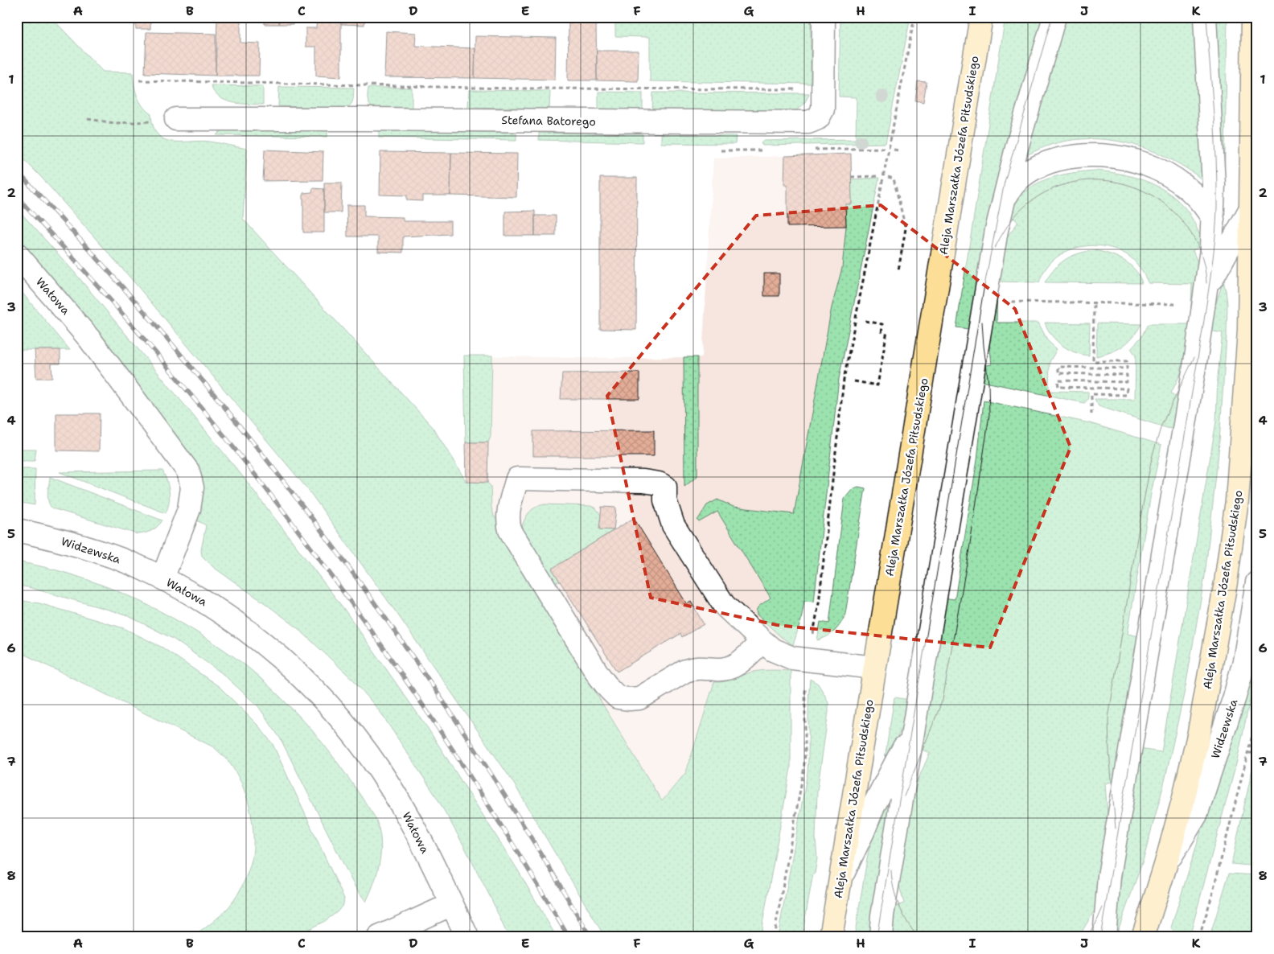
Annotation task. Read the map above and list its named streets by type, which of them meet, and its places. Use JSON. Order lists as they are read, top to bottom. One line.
{"streets":{"main road":["Aleja Marszałka Józefa Piłsudskiego"],"street":["Stefana Batorego","Wałowa","Widzewska"]},"crossings":[["Aleja Marszałka Józefa Piłsudskiego","Widzewska"],["Wałowa","Widzewska"]],"grid":{"columns":["A","B","C","D","E","F","G","H","I","J","K"],"rows":["1","2","3","4","5","6","7","8"]}}
